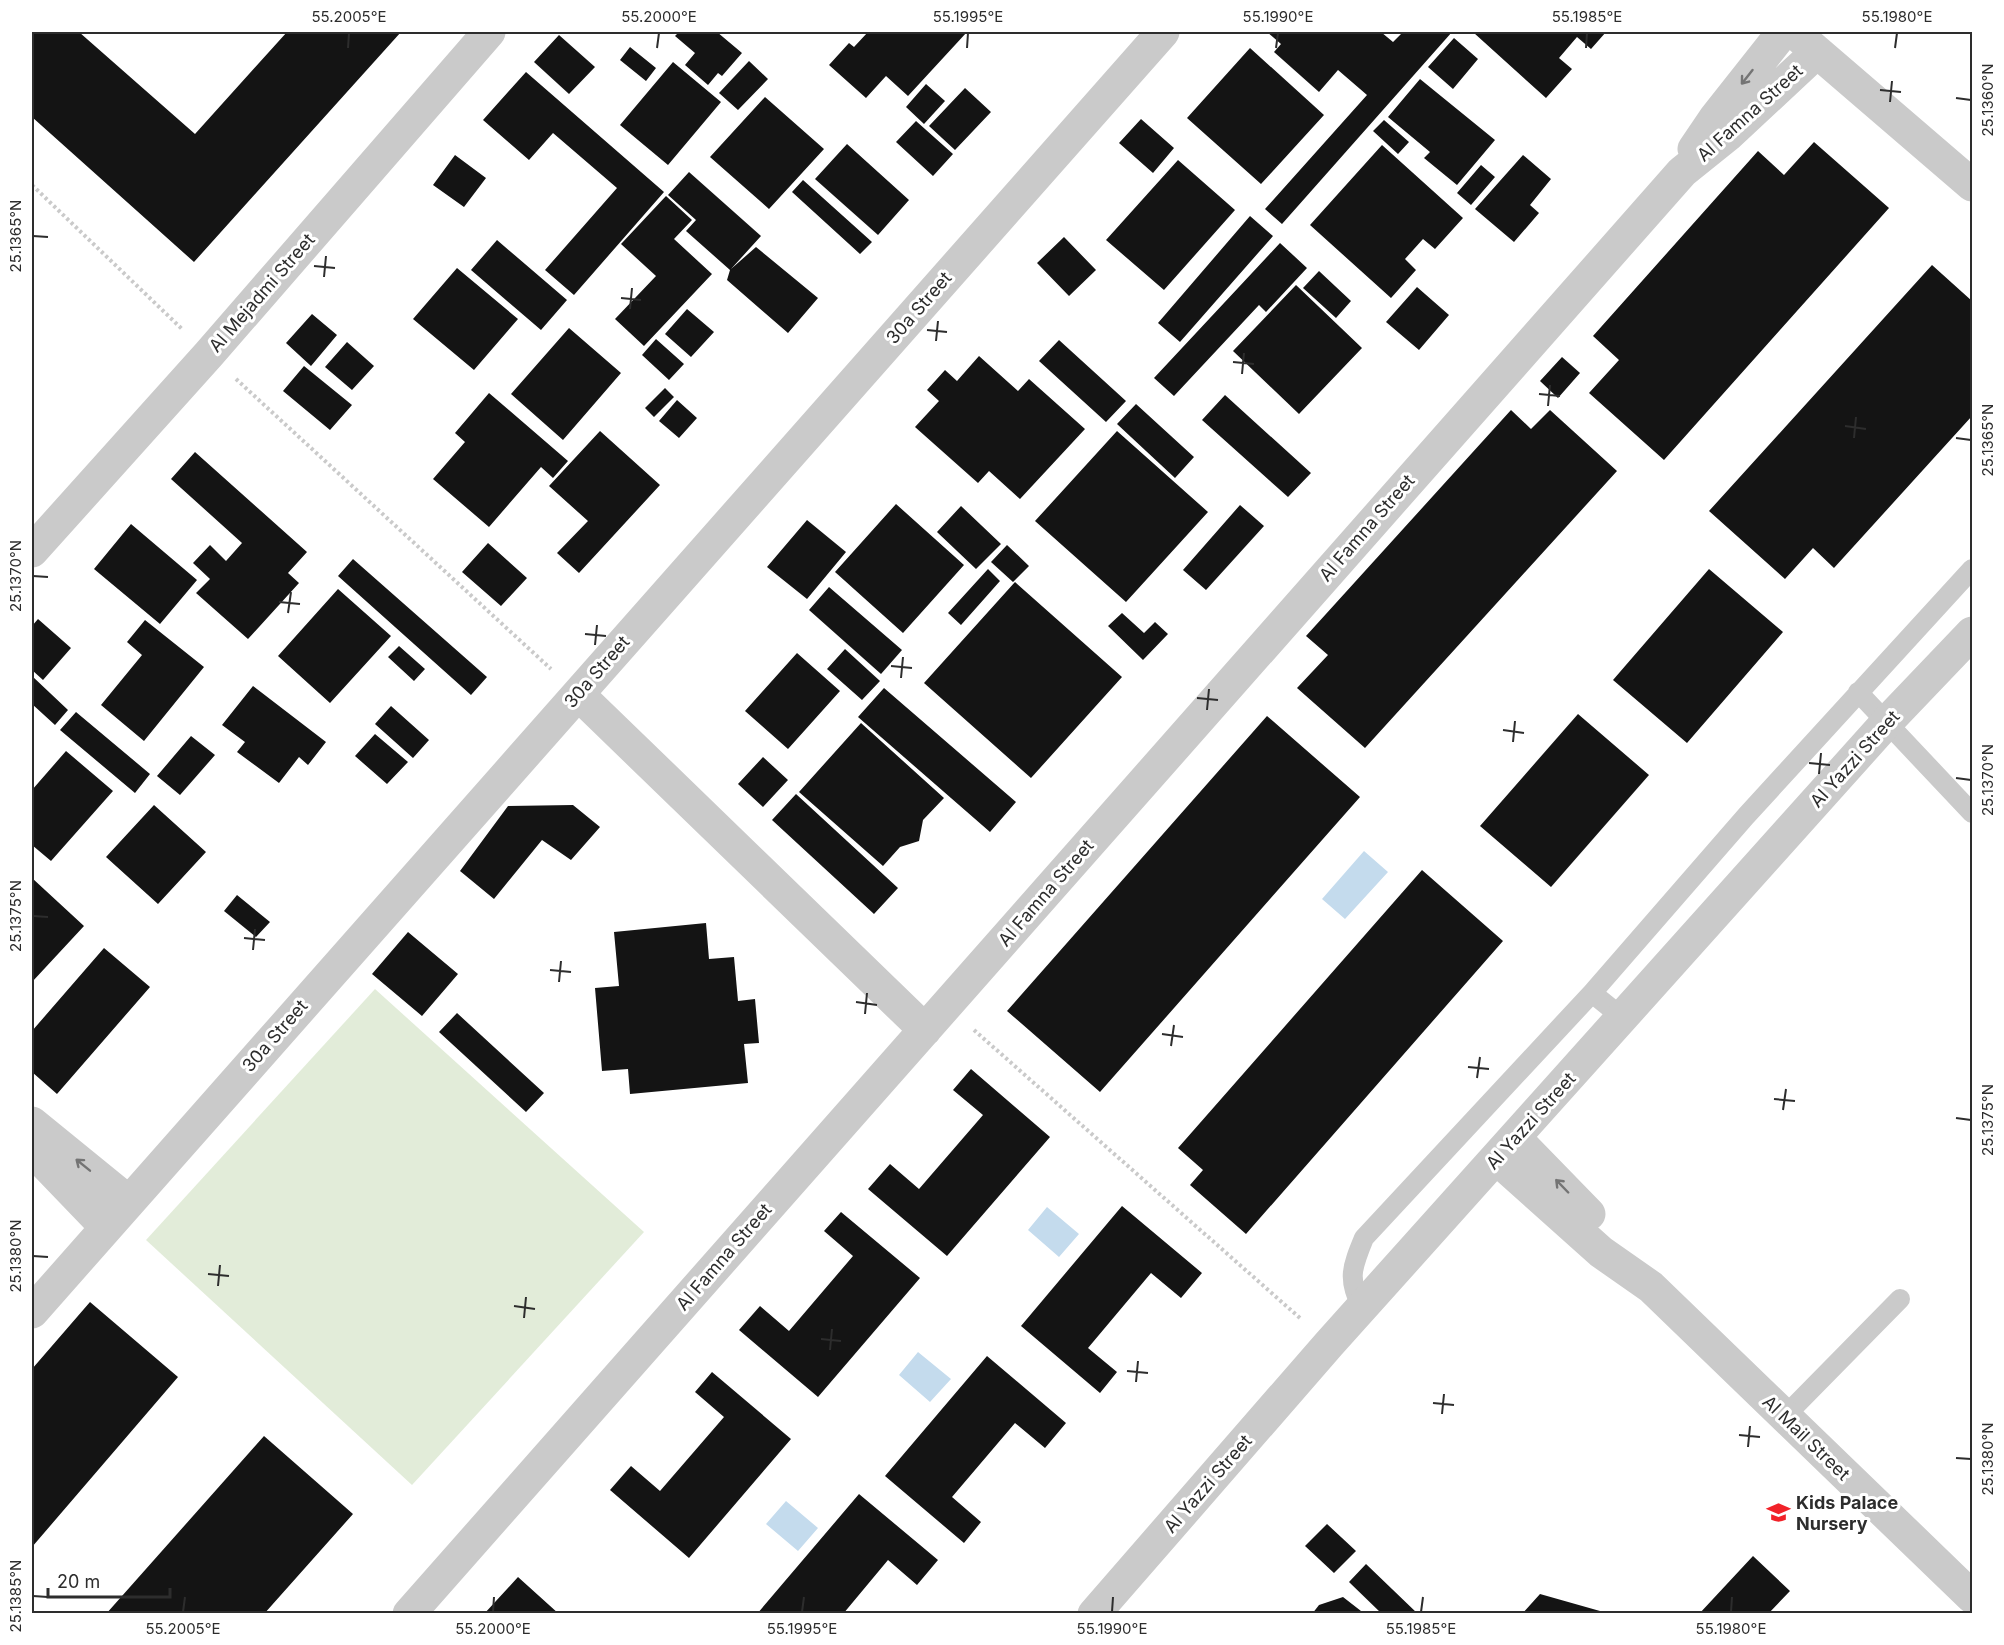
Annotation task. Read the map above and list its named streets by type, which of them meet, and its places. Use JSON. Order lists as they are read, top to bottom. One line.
{"streets":{"street":["Al Famna Street","Al Mejadmi Street","30a Street","Al Yazzi Street","Al Mail Street"]},"crossings":[["Al Yazzi Street","Al Mail Street"]],"places":{"school or university":["Kids Palace Nursery"]},"scale_bar":"20 m","coordinates":["55.2005°E","55.2000°E","55.1995°E","55.1990°E","55.1985°E","55.1980°E","25.1360°N","25.1365°N","25.1370°N","25.1375°N","25.1380°N","25.1385°N"]}
